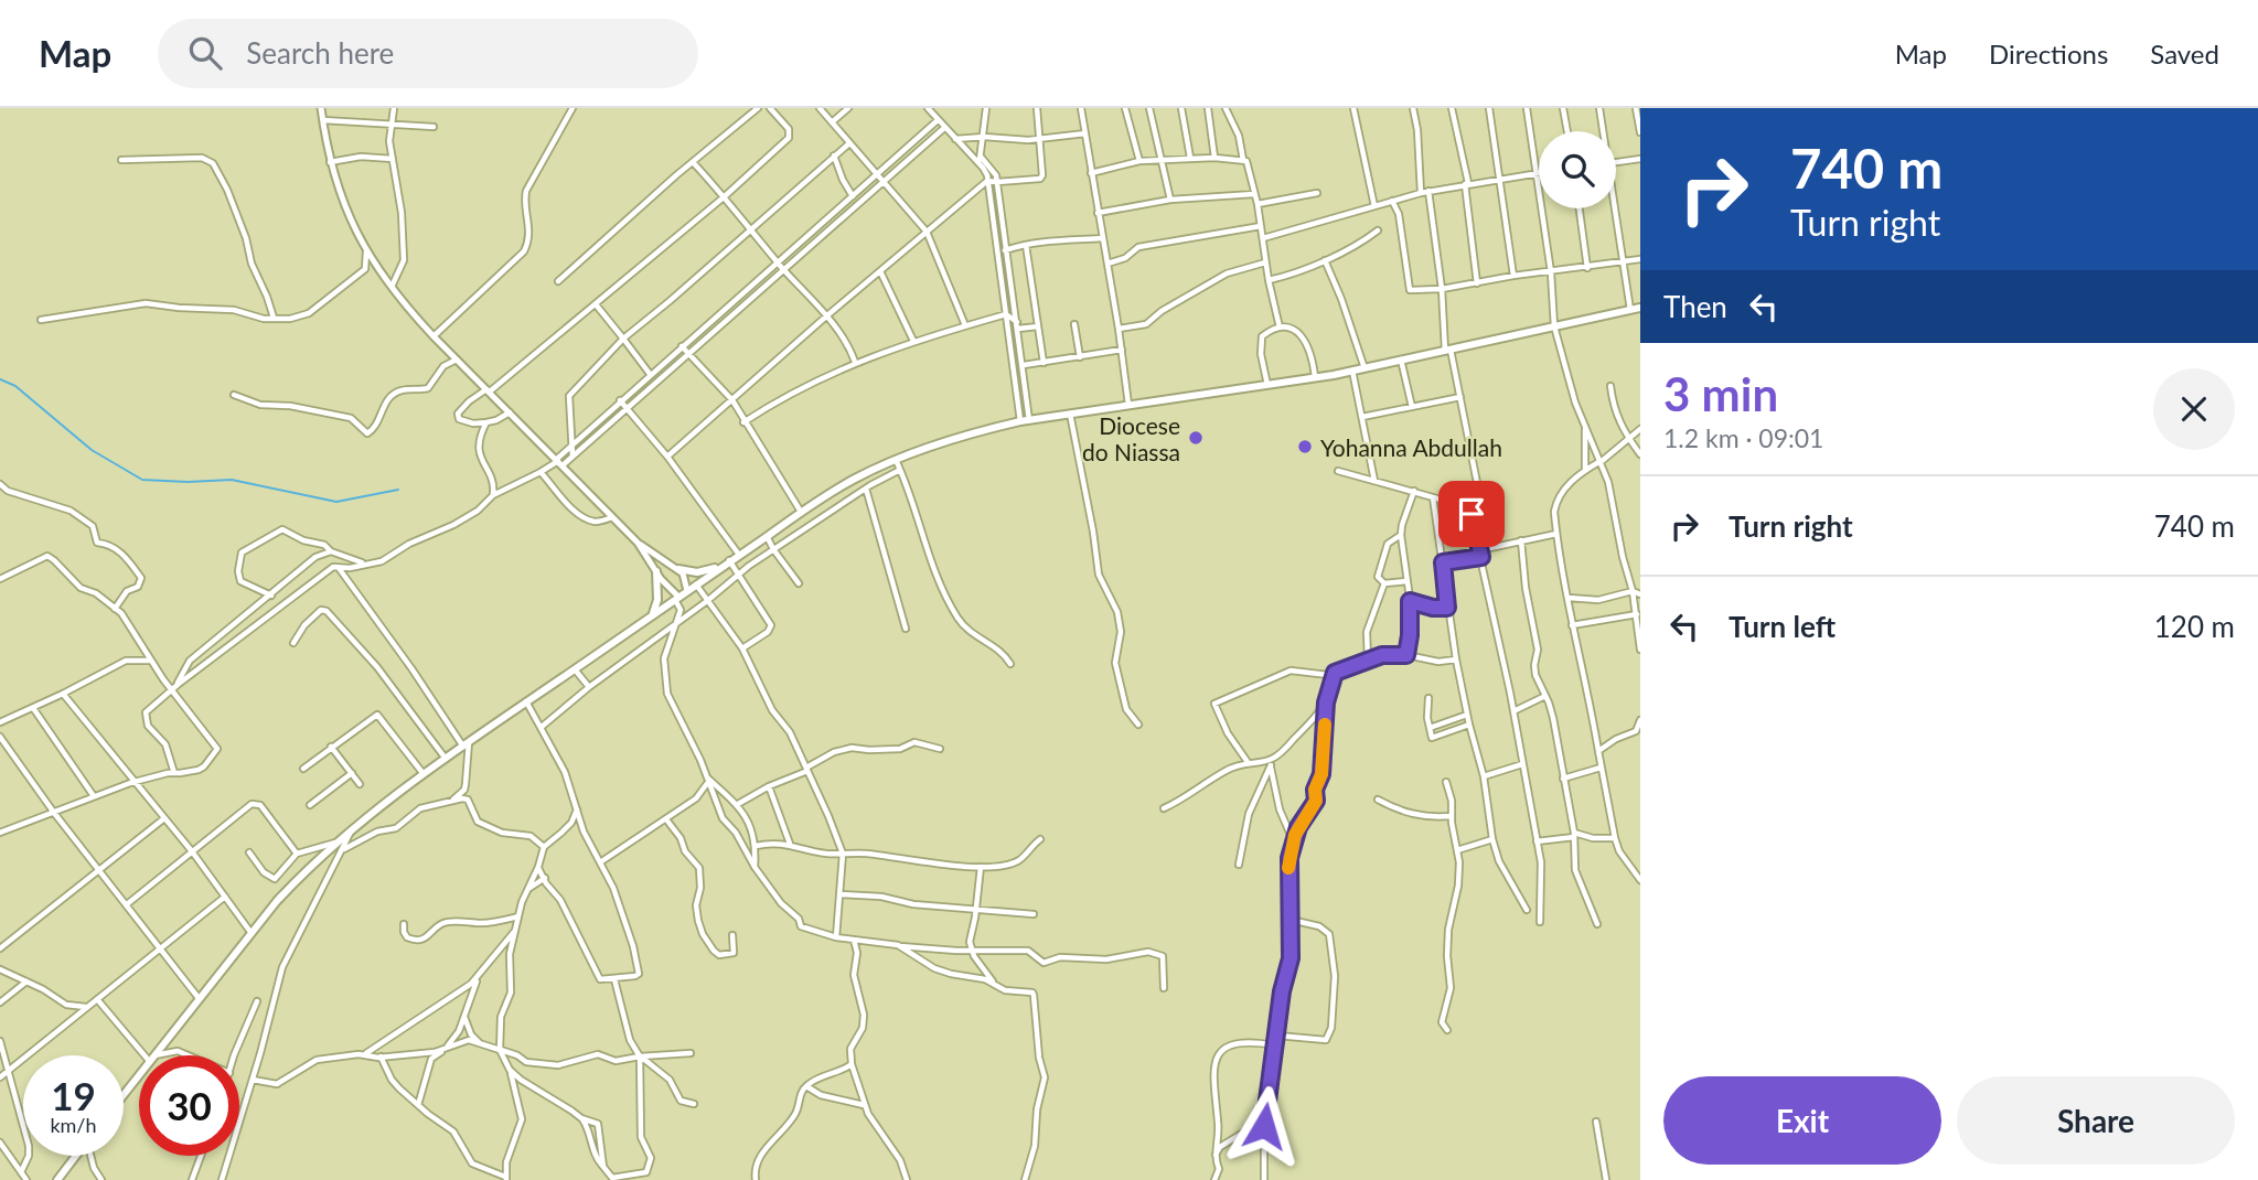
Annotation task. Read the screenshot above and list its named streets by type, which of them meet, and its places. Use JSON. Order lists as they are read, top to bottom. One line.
{"places":["Diocese do Niassa","Yohanna Abdullah"],"page":{"header":"Map","search":"Search here","nav":["Map","Directions","Saved"],"turn":["740 m","Turn right"],"then":"Then","heading":["3 min","1.2 km · 09:01"],"list":[{"name":"Turn right","value":"740 m"},{"name":"Turn left","value":"120 m"}],"speed":"19 km/h","limit":"30","buttons":["Exit","Share"]}}
